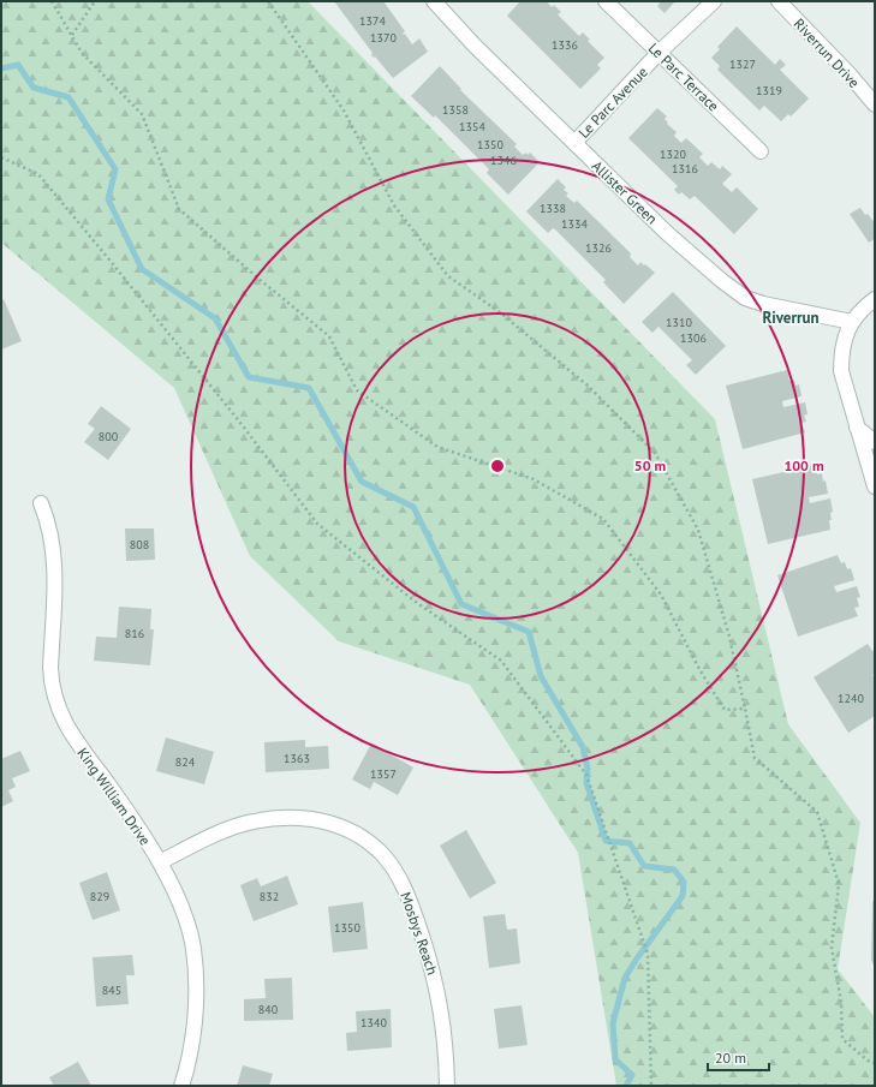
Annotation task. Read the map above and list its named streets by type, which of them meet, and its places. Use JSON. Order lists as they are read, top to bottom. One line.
{"streets":{"street":["Riverrun Drive","Le Parc Terrace","Le Parc Avenue","Allister Green","King William Drive","Mosbys Reach"]},"crossings":[["Le Parc Terrace","Le Parc Avenue"],["Le Parc Avenue","Allister Green"],["King William Drive","Mosbys Reach"]],"districts":["Riverrun"],"house_numbers":["1374","1370","1336","1327","1319","1358","1354","1350","1320","1346","1316","1338","1334","1326","1310","1306","800","808","816","1240","1363","824","1357","829","832","1350","845","840","1340"],"scale_bar":"20 m","rings":["50 m","100 m"]}
